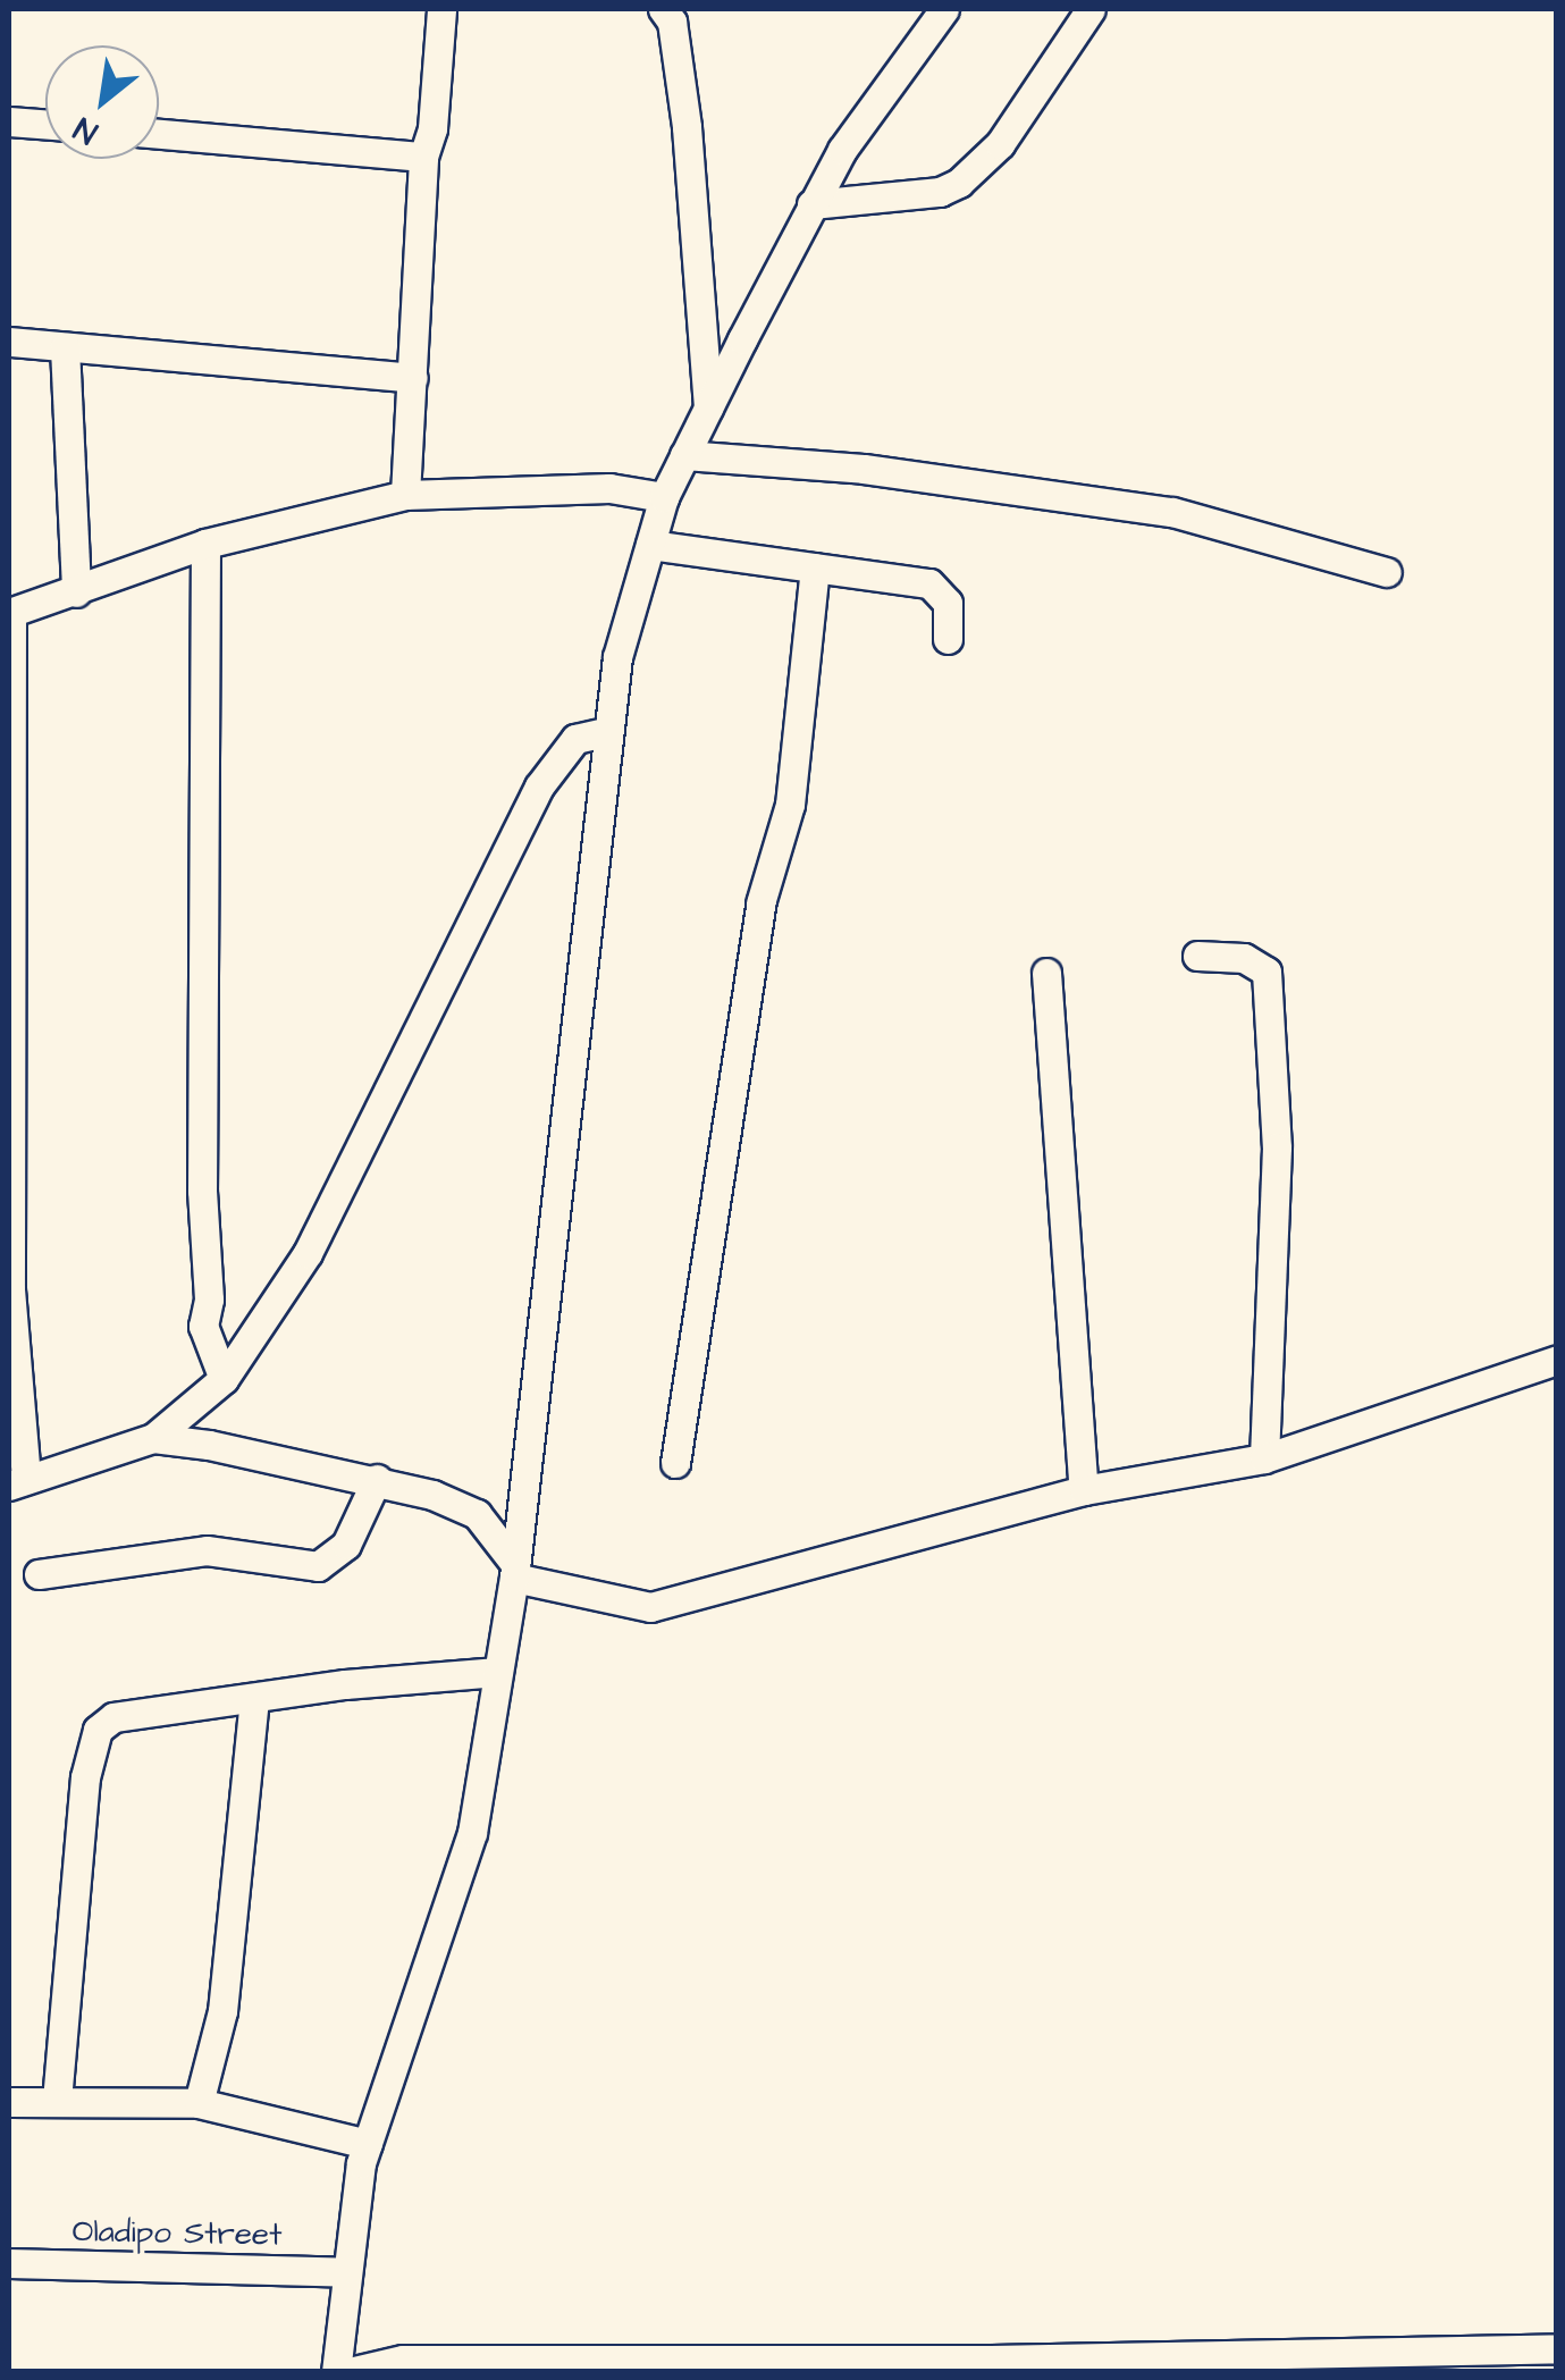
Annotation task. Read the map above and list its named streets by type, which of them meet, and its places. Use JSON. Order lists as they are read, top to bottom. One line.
{"streets":{"street":["Oladipo Street"]},"north":"bottom left"}
